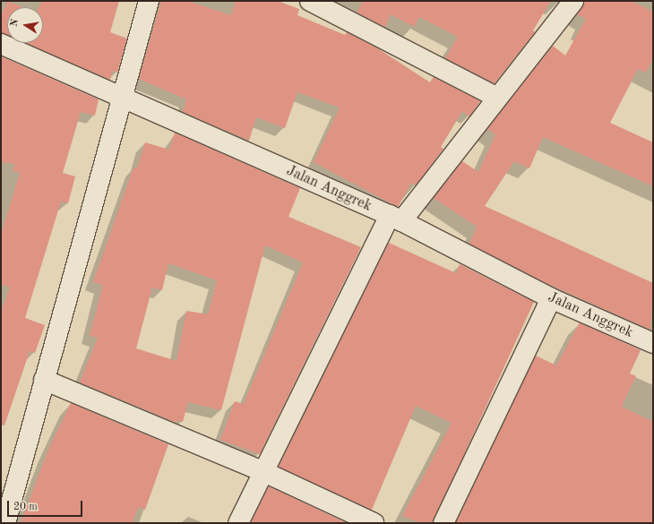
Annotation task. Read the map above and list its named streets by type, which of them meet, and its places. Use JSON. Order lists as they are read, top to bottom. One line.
{"streets":{"street":["Jalan Anggrek"]},"scale_bar":"20 m","north":"left"}
